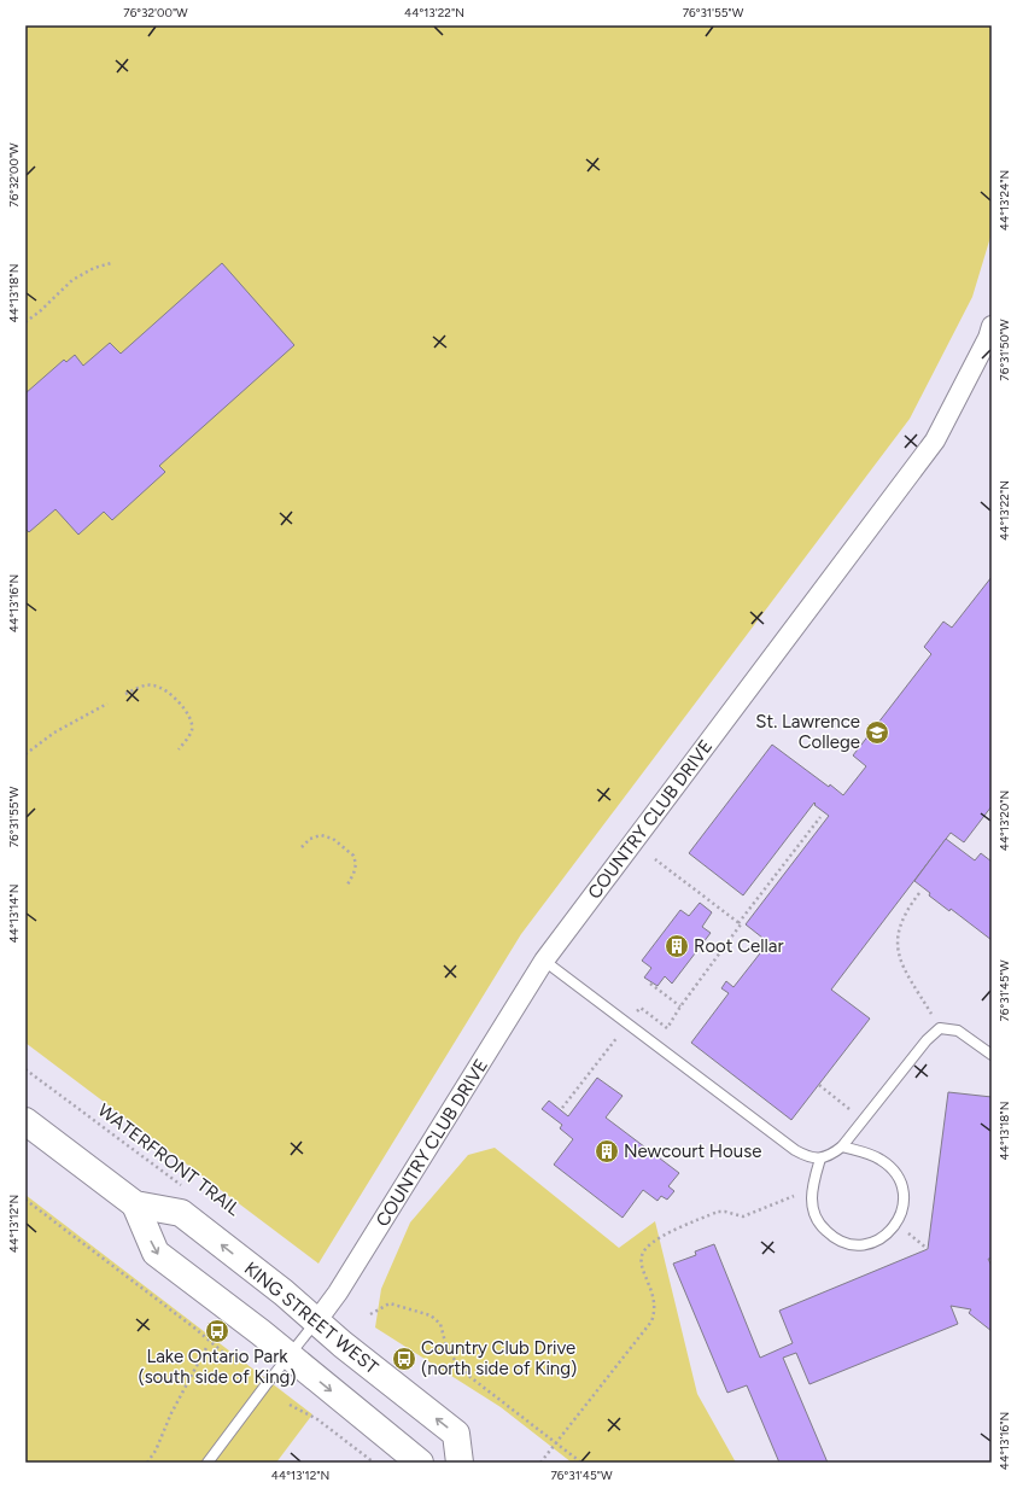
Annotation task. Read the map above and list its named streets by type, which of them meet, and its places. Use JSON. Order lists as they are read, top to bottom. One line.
{"streets":{"main road":["KING STREET WEST"],"street":["COUNTRY CLUB DRIVE"],"path":["WATERFRONT TRAIL"]},"crossings":[["COUNTRY CLUB DRIVE","KING STREET WEST"]],"places":{"school or university":["St. Lawrence College"],"building":["Root Cellar","Newcourt House"],"bus stop":["Lake Ontario Park (south side of King)","Country Club Drive (north side of King)"]},"coordinates":["76°32'00\"W","44°13'22\"N","76°31'55\"W","44°13'24\"N","44°13'18\"N","76°31'50\"W","44°13'16\"N","44°13'20\"N","44°13'14\"N","76°31'45\"W","44°13'12\"N"]}
